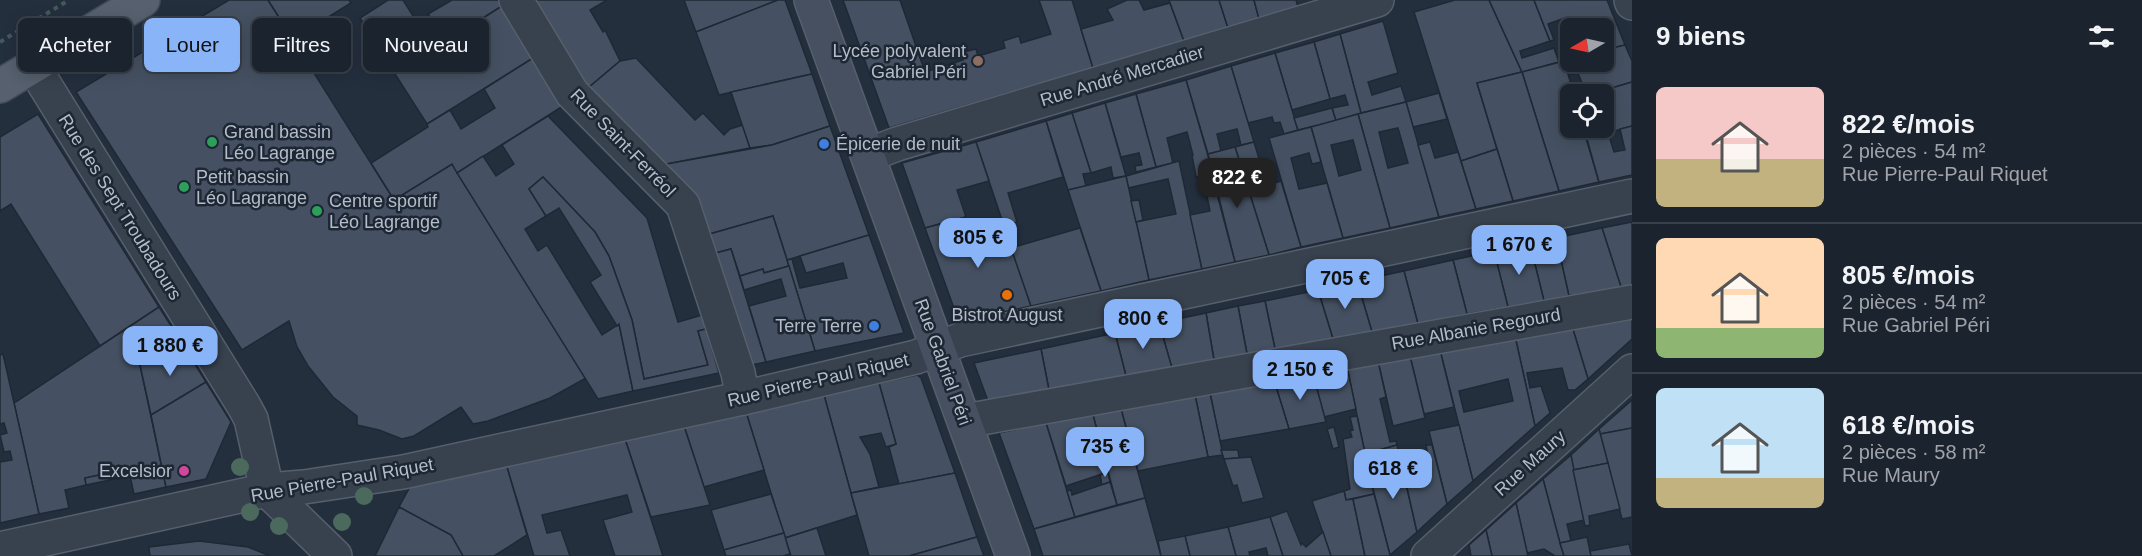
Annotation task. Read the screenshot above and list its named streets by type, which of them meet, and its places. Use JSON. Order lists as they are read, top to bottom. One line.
{"streets":{"street":["Rue André Mercadier","Rue Saint-Ferréol","Rue des Sept Troubadours","Rue Albanie Regourd","Rue Gabriel Péri","Rue Pierre-Paul Riquet","Rue Maury"]},"crossings":[["Rue André Mercadier","Rue Gabriel Péri"],["Rue Saint-Ferréol","Rue Pierre-Paul Riquet"],["Rue des Sept Troubadours","Rue Pierre-Paul Riquet"],["Rue Albanie Regourd","Rue Gabriel Péri"],["Rue Gabriel Péri","Rue Pierre-Paul Riquet"]],"places":["Lycée polyvalent Gabriel Péri","Grand bassin Léo Lagrange","Épicerie de nuit","Petit bassin Léo Lagrange","Centre sportif Léo Lagrange","Bistrot August","Terre Terre","Excelsior"],"north":"left","page":{"heading":"9 biens","chip":["Acheter","Louer","Filtres","Nouveau"],"list":[{"name":"822 €/mois","note":"2 pièces · 54 m² · Rue Pierre-Paul Riquet"},{"name":"805 €/mois","note":"2 pièces · 54 m² · Rue Gabriel Péri"},{"name":"618 €/mois","note":"2 pièces · 58 m² · Rue Maury"}],"price":["822 €","805 €","1 670 €","705 €","800 €","1 880 €","2 150 €","735 €","618 €"]}}
